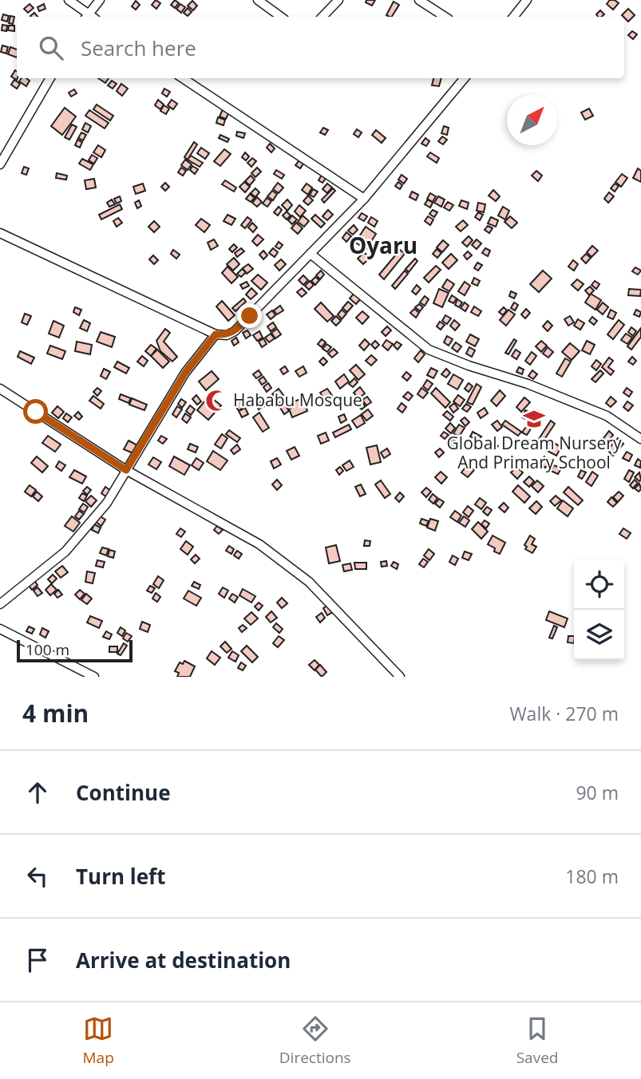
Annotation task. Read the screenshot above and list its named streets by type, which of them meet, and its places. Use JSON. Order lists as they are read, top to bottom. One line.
{"districts":["Oyaru"],"places":{"mosque":["Hababu Mosque"],"school or university":["Global Dream Nursery And Primary School"]},"scale_bar":"100 m","north":"top right","page":{"search":"Search here","scale":"100 m","heading":["4 min","Walk · 270 m"],"list":[["Continue","90 m"],["Turn left","180 m"],"Arrive at destination"],"nav":["Map","Directions","Saved"]}}
